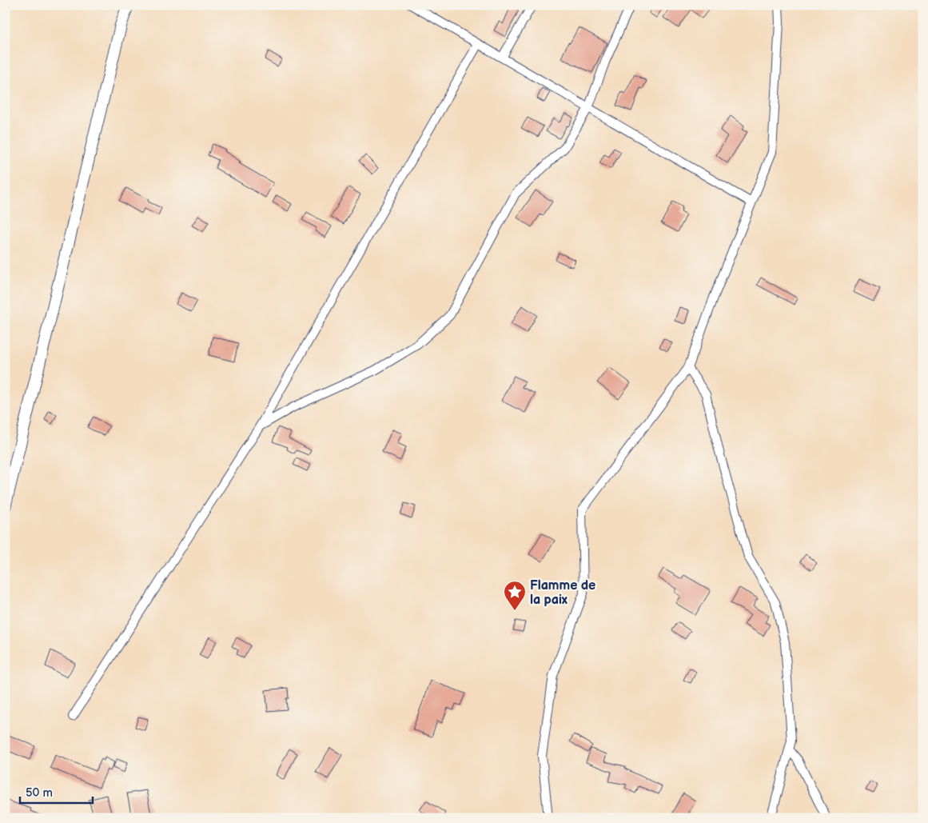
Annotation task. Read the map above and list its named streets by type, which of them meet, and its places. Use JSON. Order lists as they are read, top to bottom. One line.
{"places":{"place":["Flamme de la paix"]},"scale_bar":"50 m"}
